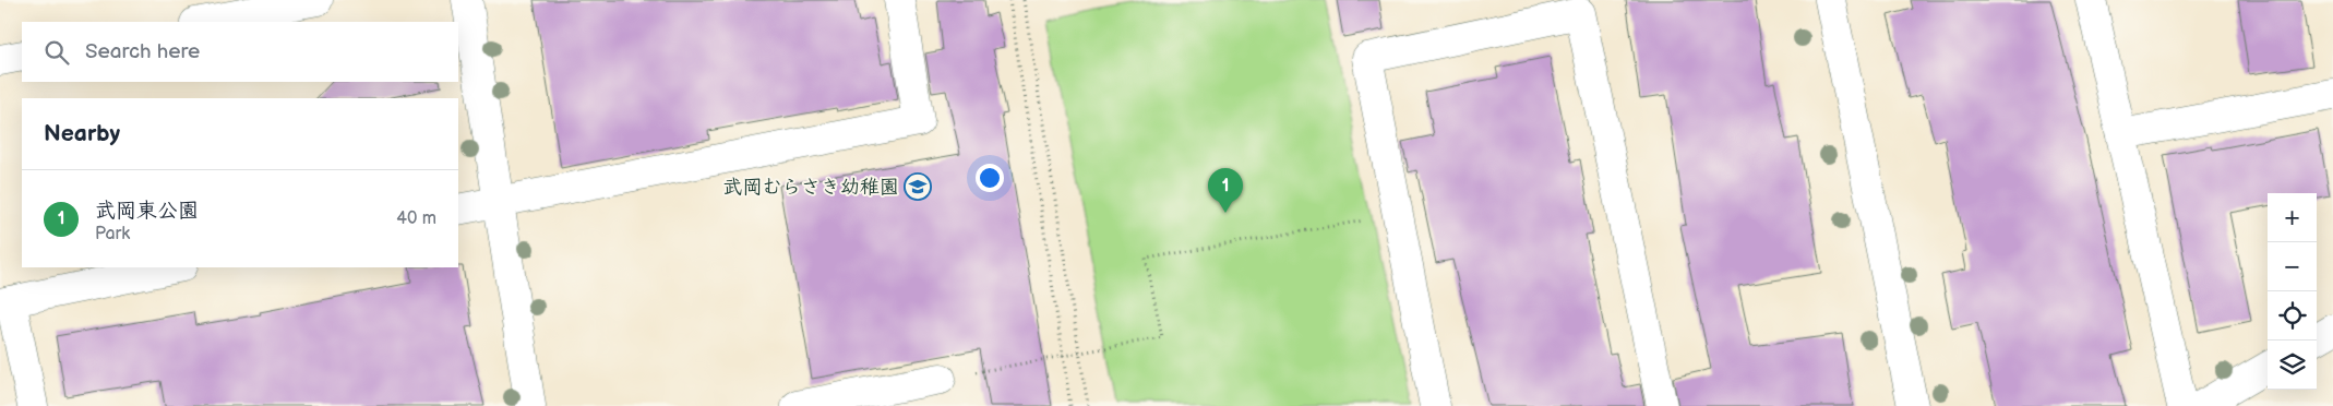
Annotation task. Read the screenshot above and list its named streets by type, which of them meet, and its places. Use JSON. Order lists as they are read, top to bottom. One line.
{"places":{"school or university":["武岡むらさき幼稚園"]},"page":{"search":"Search here","heading":"Nearby","pins":"1","list":[{"mark":"1","name":"武岡東公園","note":"Park","value":"40 m"}],"map_buttons":["+","−"]}}
